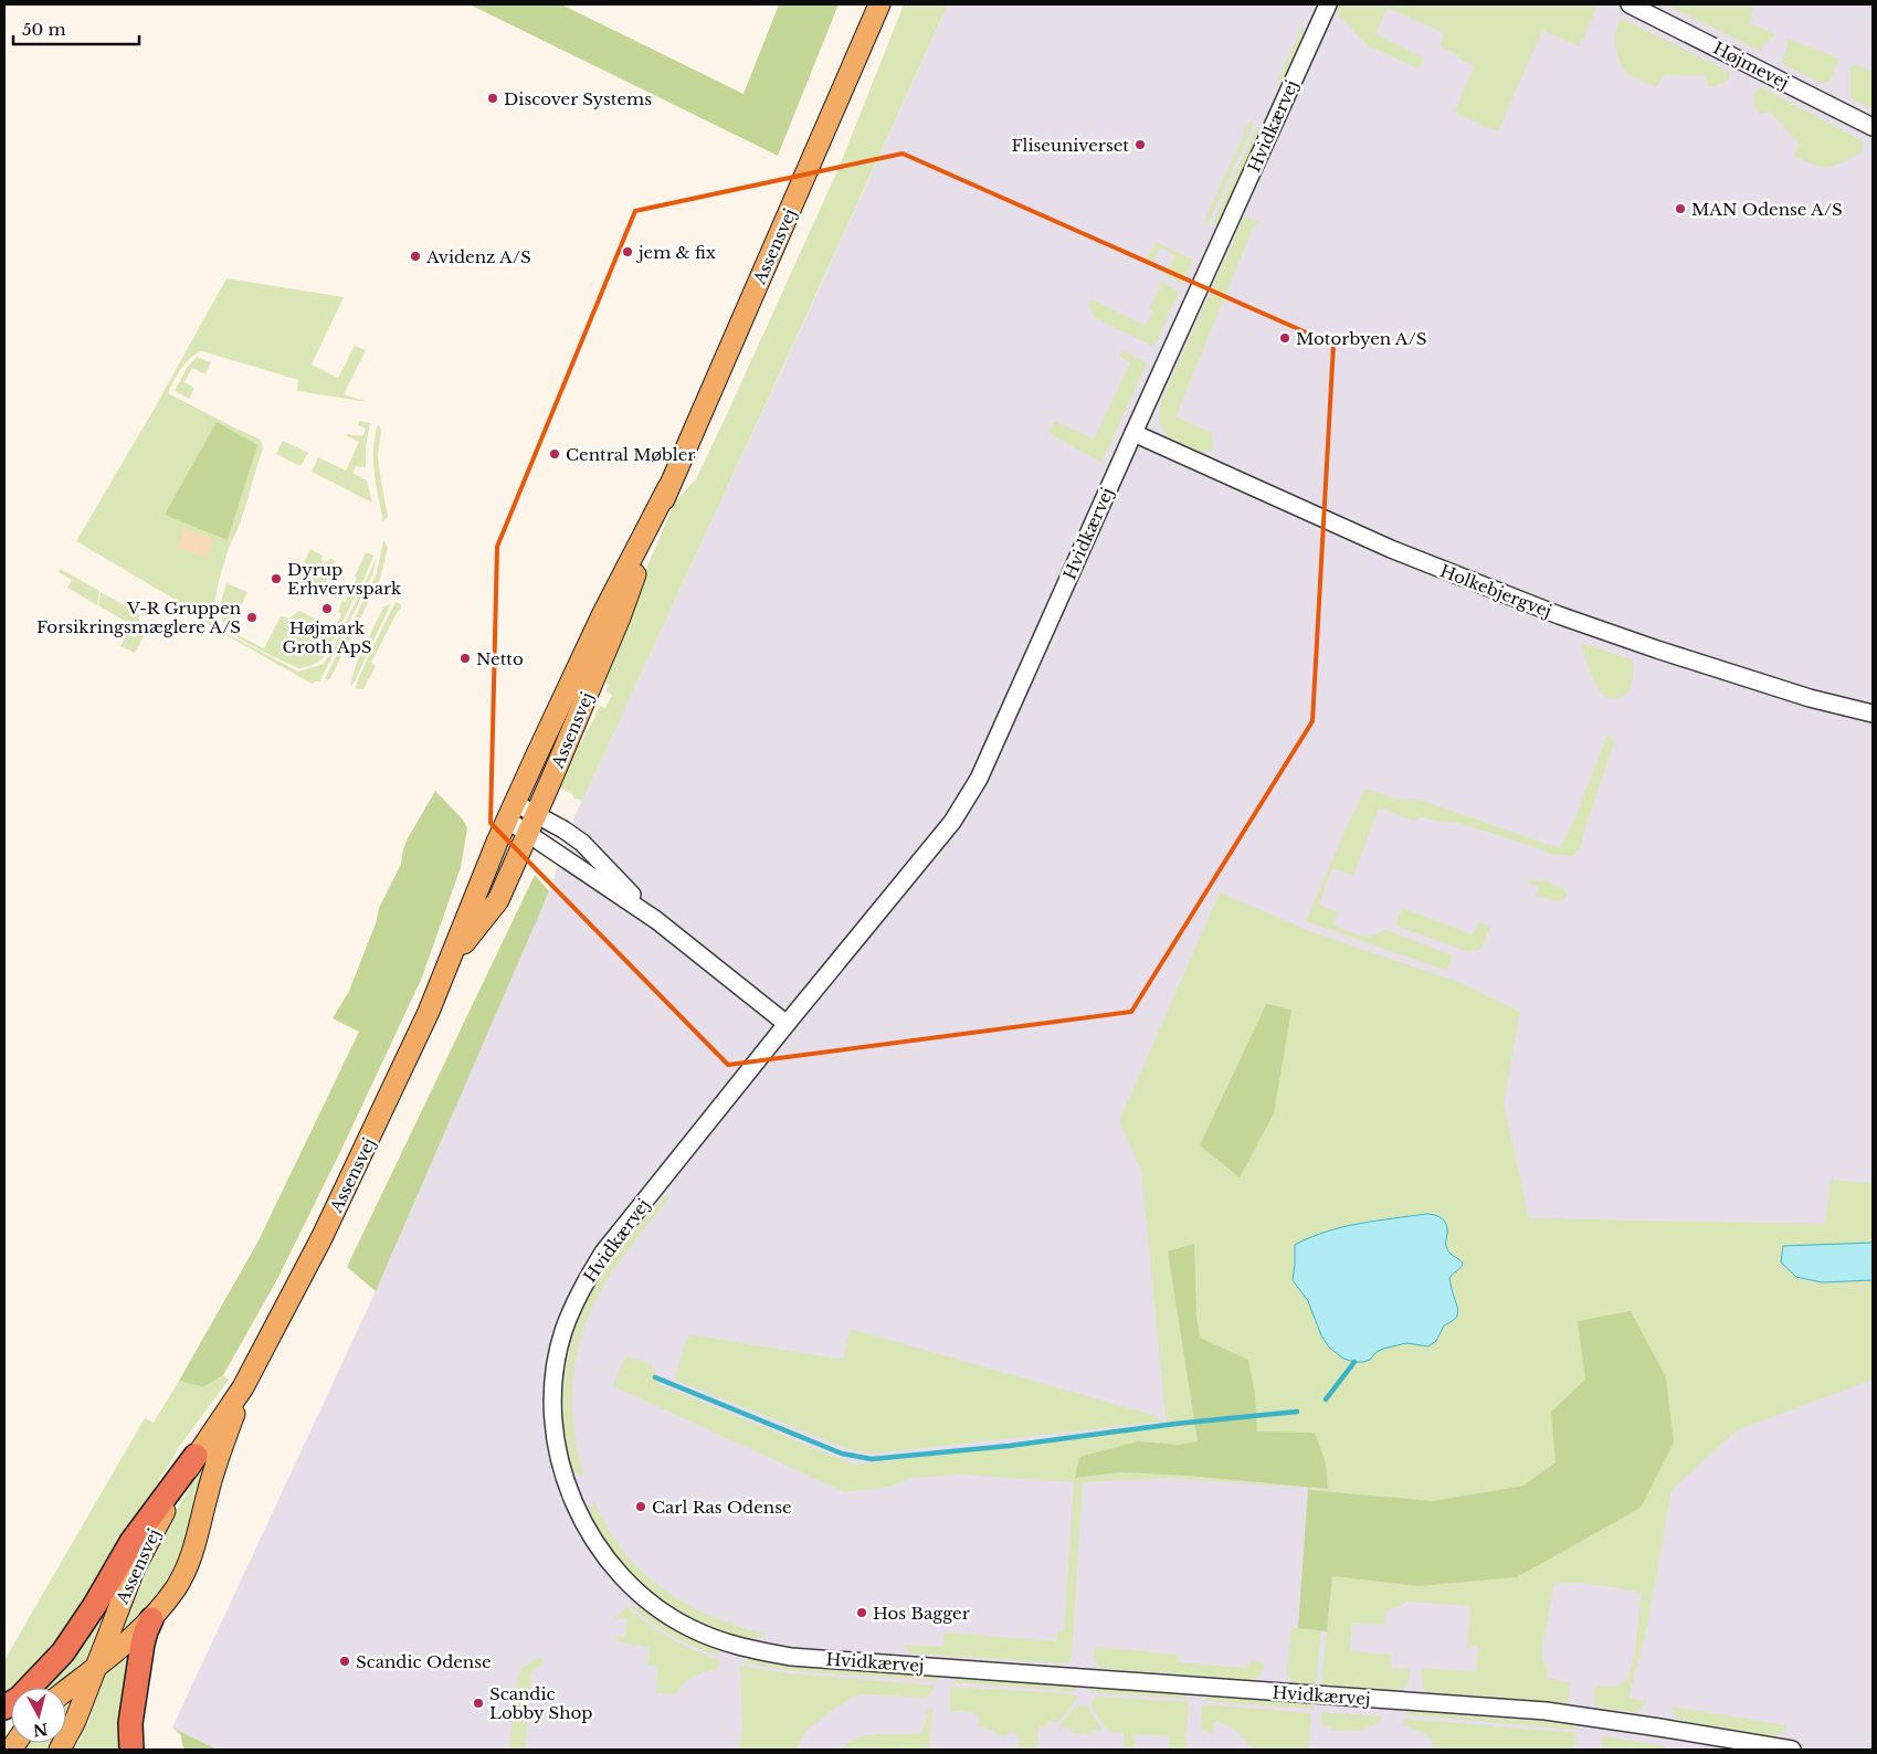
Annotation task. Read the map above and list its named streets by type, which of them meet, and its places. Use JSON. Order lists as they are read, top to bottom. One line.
{"streets":{"main road":["Assensvej"],"street":["Højmevej","Hvidkærvej","Holkebjergvej"]},"crossings":[["Hvidkærvej","Holkebjergvej"]],"places":["Discover Systems","Fliseuniverset","MAN Odense A/S","jem & fix","Avidenz A/S","Motorbyen A/S","Central Møbler","Dyrup Erhvervspark","Højmark Groth ApS","V-R Gruppen Forsikringsmæglere A/S","Netto","Carl Ras Odense","Hos Bagger","Scandic Odense","Scandic Lobby Shop"],"scale_bar":"50 m","north":"bottom"}
